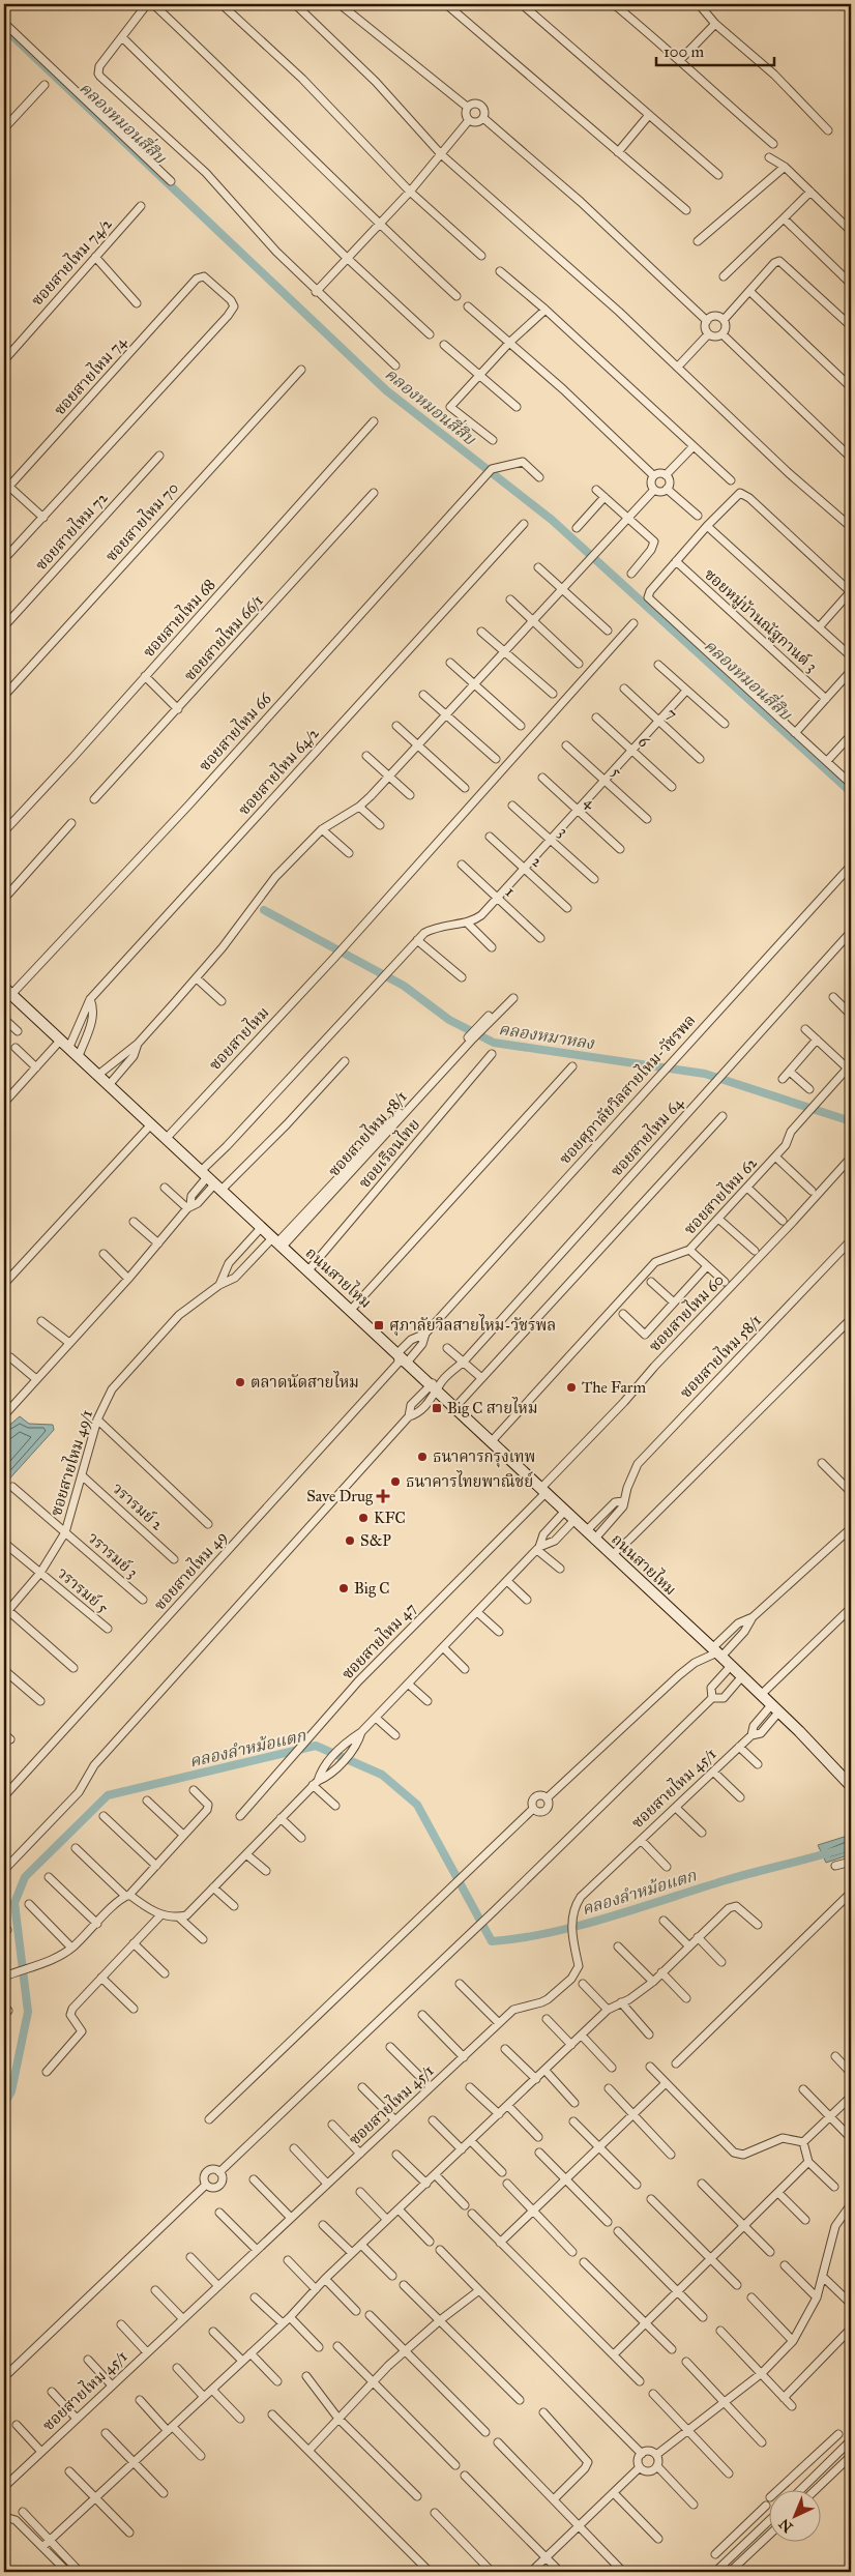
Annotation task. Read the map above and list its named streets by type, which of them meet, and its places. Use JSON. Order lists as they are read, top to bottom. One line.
{"streets":{"main road":["ถนนสายไหม"],"street":["ซอยสายไหม 74/2","ซอยสายไหม 74","ซอยสายไหม 70","ซอยสายไหม 72","ซอยสายไหม 68","ซอยหมู่บ้านณัฐกานต์ 3","ซอยสายไหม 66/1","7","ซอยสายไหม 66","6","ซอยสายไหม 64/2","5","4","3","2","1","ซอยสายไหม","ซอยศุภาลัยวิลสายไหม-วัชรพล","ซอยสายไหม 58/1","ซอยสายไหม 64","ซอยเรือนไทย","ซอยสายไหม 62","ซอยสายไหม 60","ซอยสายไหม 49/1","วรารมย์ 2","วรารมย์ 3","ซอยสายไหม 49","วรารมย์ 5","ซอยสายไหม 47","ซอยสายไหม 45/1"]},"crossings":[["ซอยสายไหม 66","ถนนสายไหม"],["ซอยสายไหม 64/2","ถนนสายไหม"],["ซอยสายไหม","ถนนสายไหม"],["ซอยสายไหม 58/1","ถนนสายไหม"],["ซอยสายไหม 58/1","ซอยสายไหม 49/1"],["ซอยสายไหม 64","ถนนสายไหม"],["ซอยเรือนไทย","ถนนสายไหม"],["ซอยสายไหม 62","ถนนสายไหม"],["ถนนสายไหม","ซอยสายไหม 60"],["ถนนสายไหม","ซอยสายไหม 49/1"],["ถนนสายไหม","ซอยสายไหม 49"],["ถนนสายไหม","ซอยสายไหม 47"],["ถนนสายไหม","ซอยสายไหม 45/1"],["ซอยสายไหม 60","ซอยสายไหม 47"],["ซอยสายไหม 49/1","วรารมย์ 2"],["ซอยสายไหม 49/1","วรารมย์ 3"],["ซอยสายไหม 49/1","วรารมย์ 5"]],"water":["คลองหมอนสี่สิบ","คลองหมาหลง","คลองลำหม้อแตก"],"places":{"transit":["ศุภาลัยวิลสายไหม-วัชรพล","Big C สายไหม"],"other":["ตลาดนัดสายไหม","The Farm","ธนาคารกรุงเทพ","ธนาคารไทยพาณิชย์","KFC","S&P","Big C"],"health":["Save Drug"]},"scale_bar":"100 m","north":"bottom left"}
